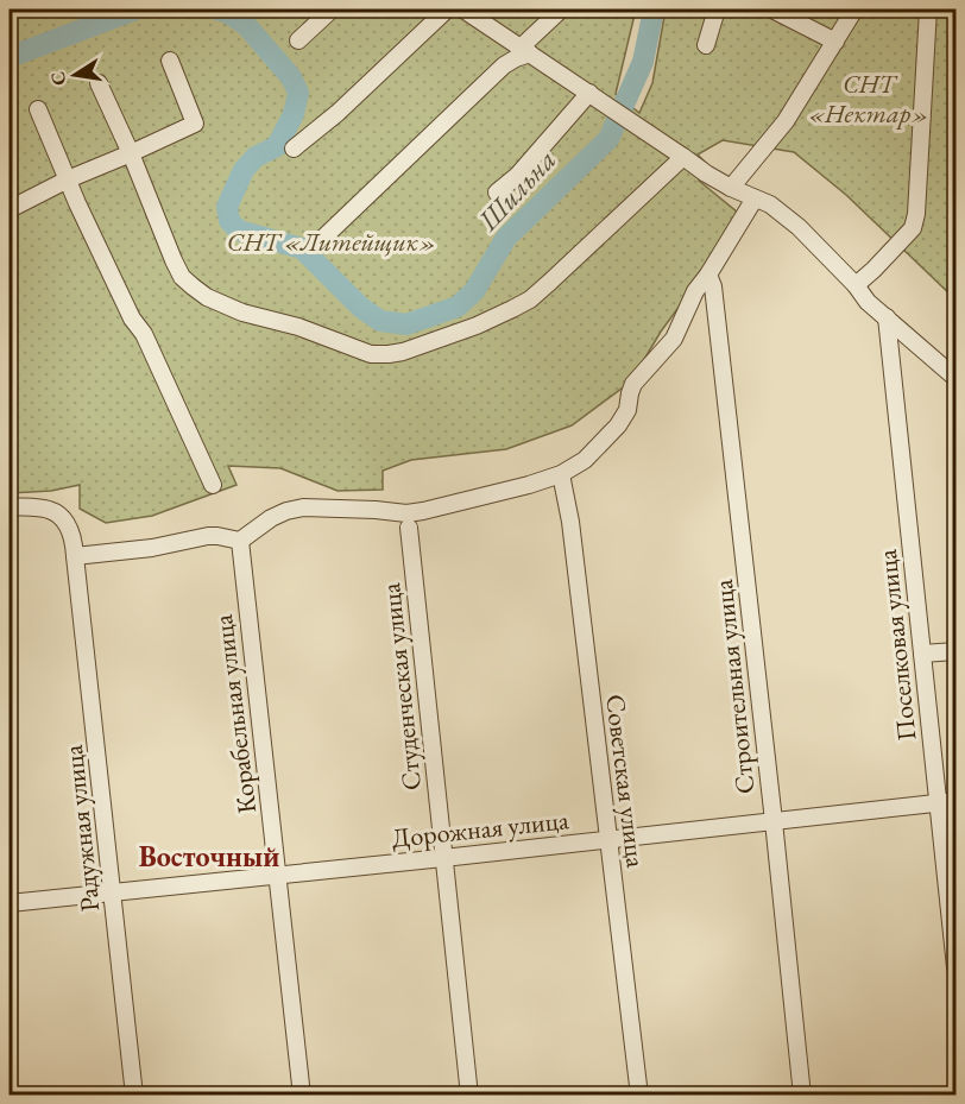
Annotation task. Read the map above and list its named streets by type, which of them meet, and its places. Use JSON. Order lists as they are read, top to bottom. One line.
{"streets":{"street":["Поселковая улица","Студенческая улица","Строительная улица","Корабельная улица","Советская улица","Радужная улица","Дорожная улица"]},"crossings":[["Поселковая улица","Дорожная улица"],["Студенческая улица","Дорожная улица"],["Строительная улица","Дорожная улица"],["Корабельная улица","Дорожная улица"],["Советская улица","Дорожная улица"],["Радужная улица","Дорожная улица"]],"districts":["Восточный"],"water":["Шильна"],"parks":["СНТ «Нектар»","СНТ «Литейщик»"],"north":"left"}
